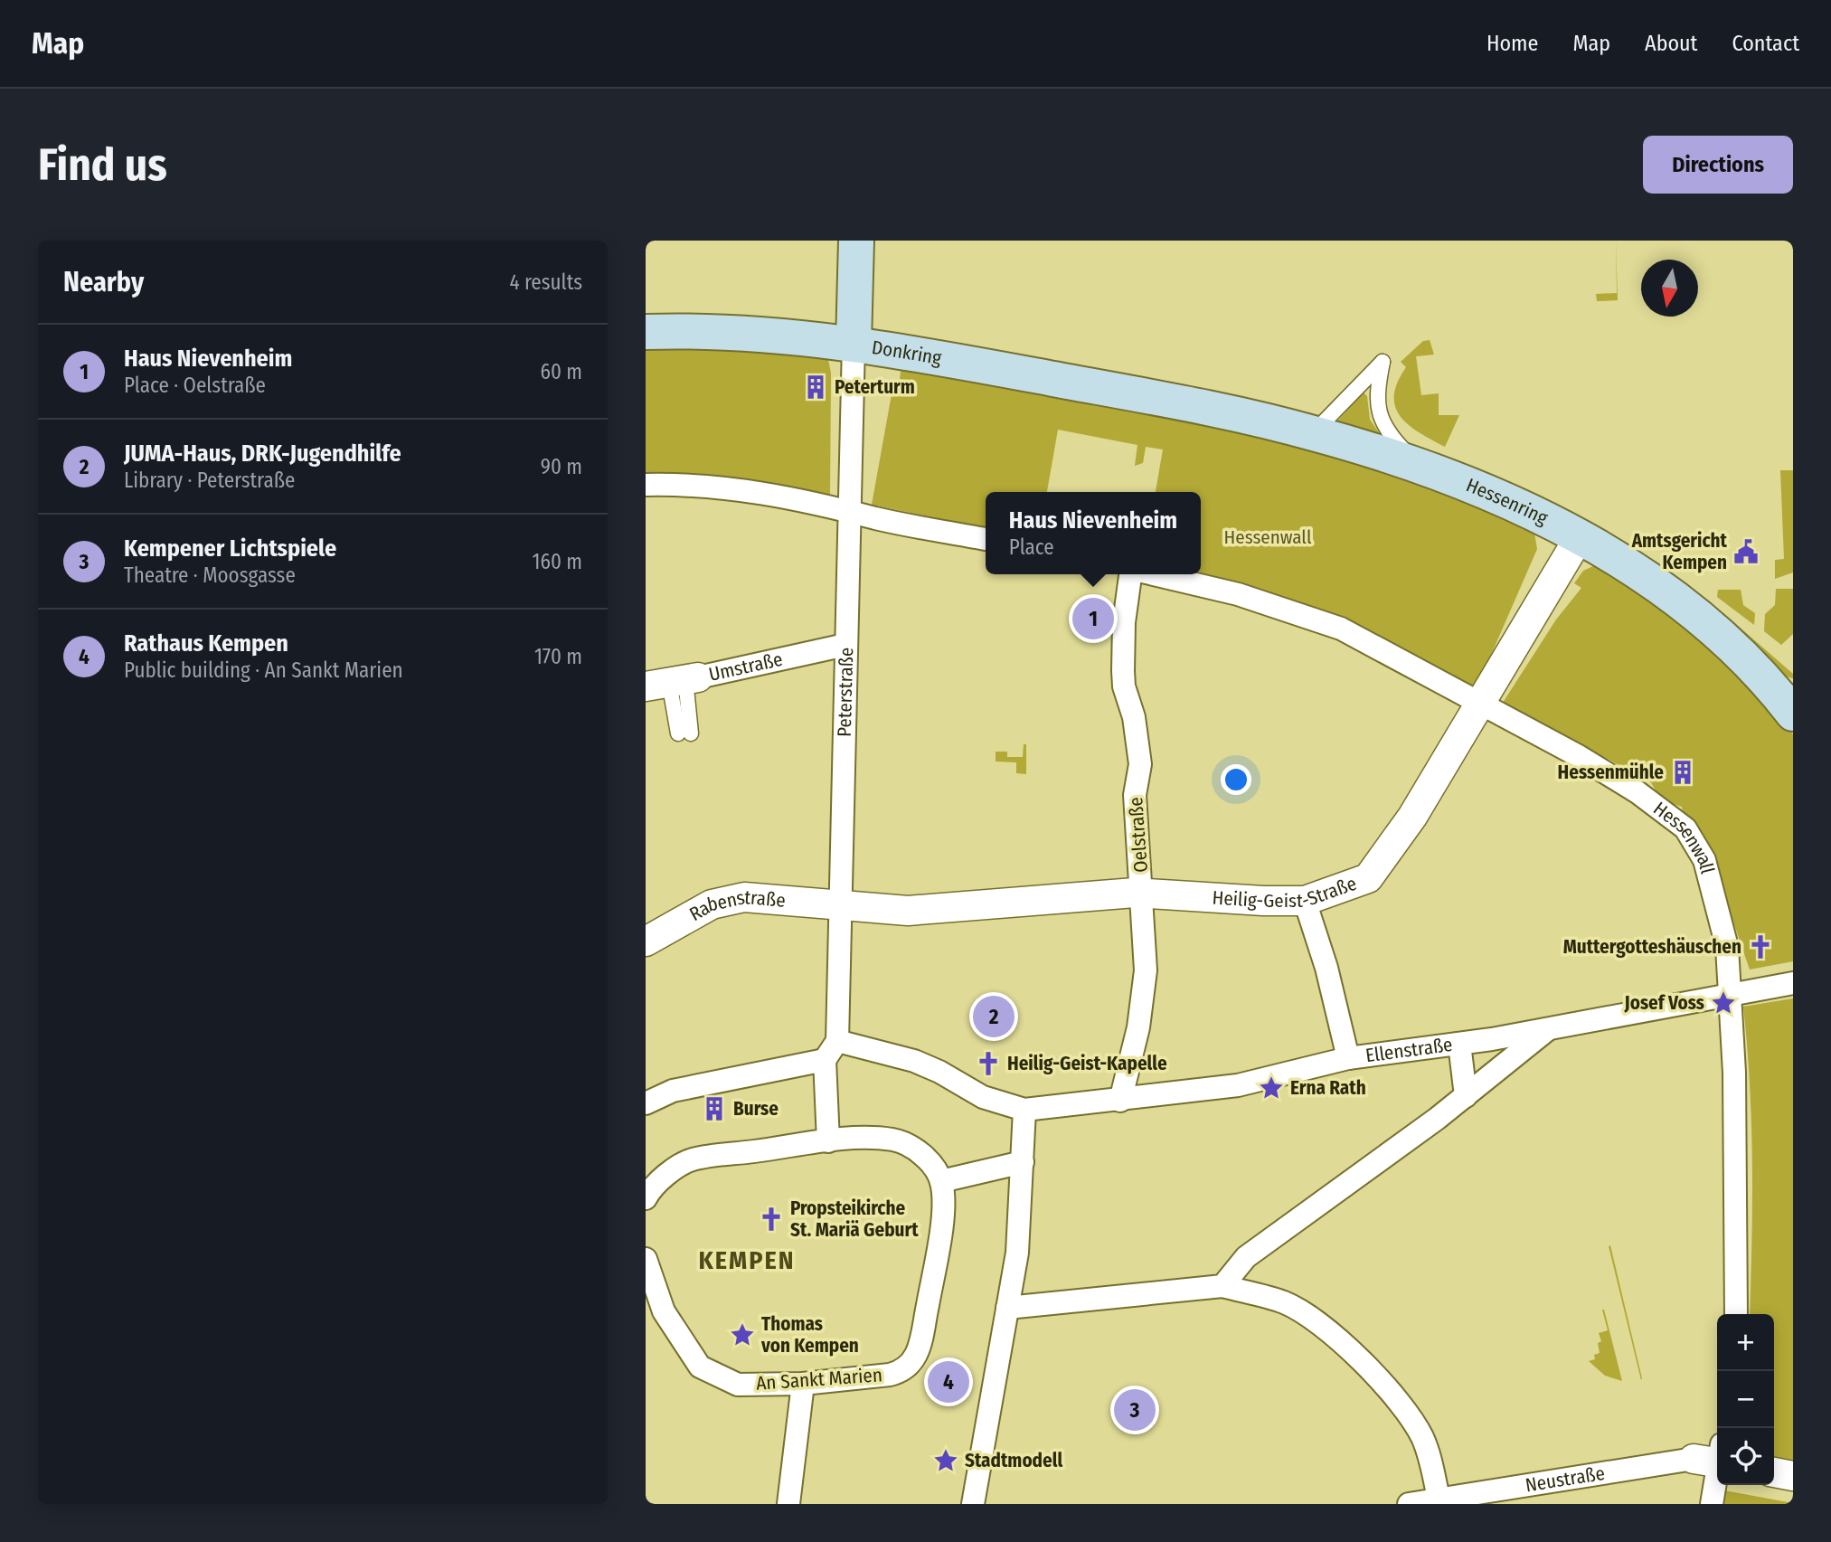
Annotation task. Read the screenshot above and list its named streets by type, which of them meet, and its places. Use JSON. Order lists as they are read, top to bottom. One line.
{"streets":{"main road":["Donkring","Hessenring"],"street":["Umstraße","Peterstraße","Oelstraße","Hessenwall","Heilig-Geist-Straße","Rabenstraße","Ellenstraße","An Sankt Marien","Neustraße"]},"crossings":[["Donkring","Hessenring"],["Donkring","Peterstraße"],["Hessenring","Heilig-Geist-Straße"],["Umstraße","Peterstraße"],["Peterstraße","Heilig-Geist-Straße"],["Peterstraße","Rabenstraße"],["Oelstraße","Heilig-Geist-Straße"],["Oelstraße","Ellenstraße"],["Hessenwall","Heilig-Geist-Straße"],["Hessenwall","Ellenstraße"],["Heilig-Geist-Straße","Rabenstraße"]],"districts":["KEMPEN"],"parks":["Hessenwall"],"places":{"building":["Peterturm","Hessenmühle","Burse"],"public building":["Amtsgericht Kempen"],"church":["Muttergotteshäuschen","Heilig-Geist-Kapelle","Propsteikirche St. Mariä Geburt"],"place":["Josef Voss","Erna Rath","Thomas von Kempen","Stadtmodell"]},"north":"bottom","page":{"header":"Map","nav":["Home","Map","About","Contact"],"buttons":"Directions","title":"Find us","heading":["Nearby","4 results"],"list":[{"mark":"1","name":"Haus Nievenheim","note":"Place · Oelstraße","value":"60 m"},{"mark":"2","name":"JUMA-Haus, DRK-Jugendhilfe","note":"Library · Peterstraße","value":"90 m"},{"mark":"3","name":"Kempener Lichtspiele","note":"Theatre · Moosgasse","value":"160 m"},{"mark":"4","name":"Rathaus Kempen","note":"Public building · An Sankt Marien","value":"170 m"}],"popup":["Haus Nievenheim","Place"],"pins":["1","2","4","3"],"map_buttons":["+","−"]}}
